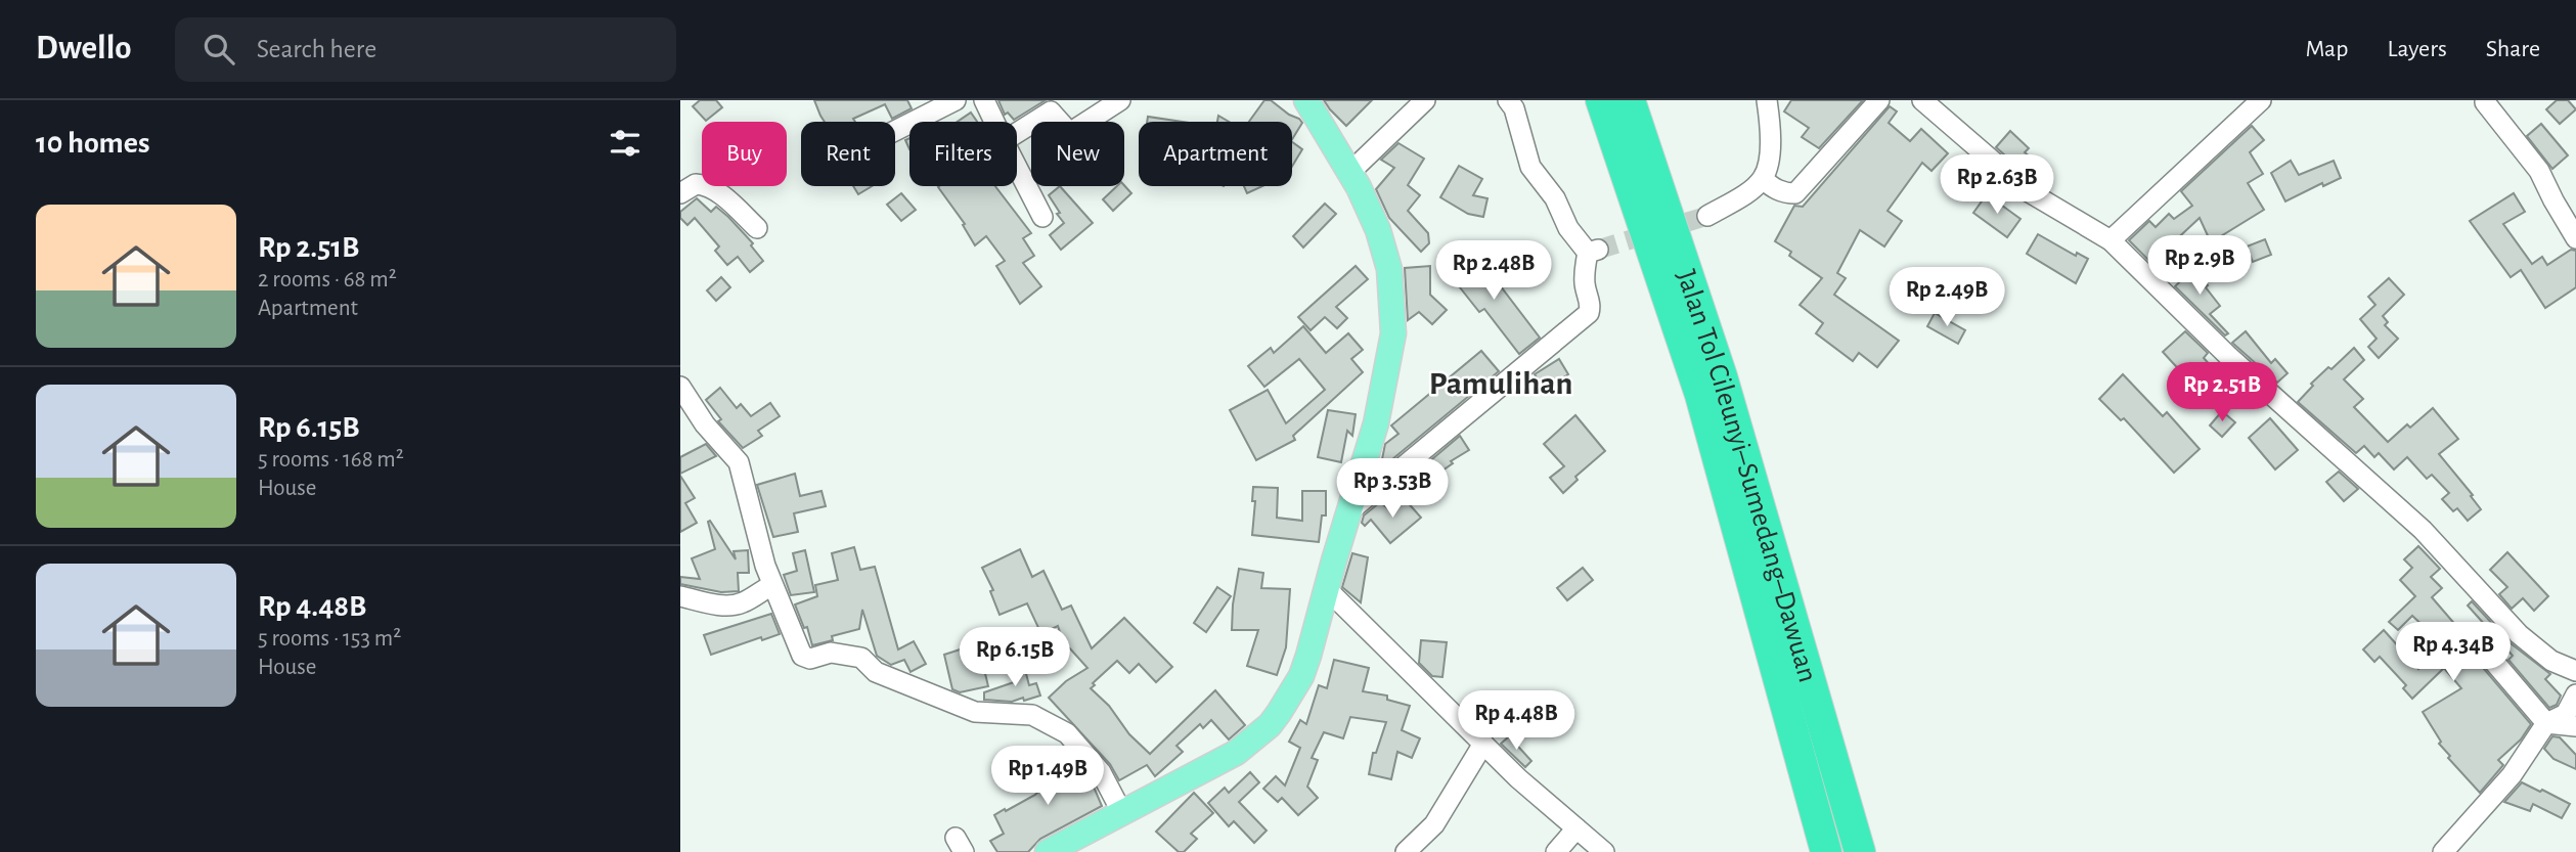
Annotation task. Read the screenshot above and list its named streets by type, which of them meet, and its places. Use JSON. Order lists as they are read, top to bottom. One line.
{"streets":{"highway":["Jalan Tol Cileunyi–Sumedang–Dawuan"]},"districts":["Pamulihan"],"page":{"header":"Dwello","search":"Search here","nav":["Map","Layers","Share"],"heading":"10 homes","chip":["Buy","Rent","Filters","New","Apartment"],"price":["Rp 2.63B","Rp 2.9B","Rp 2.48B","Rp 2.49B","Rp 2.51B","Rp 3.53B","Rp 4.34B","Rp 6.15B","Rp 4.48B","Rp 1.49B"],"list":[{"name":"Rp 2.51B","note":"2 rooms · 68 m² · Apartment"},{"name":"Rp 6.15B","note":"5 rooms · 168 m² · House"},{"name":"Rp 4.48B","note":"5 rooms · 153 m² · House"}]}}
